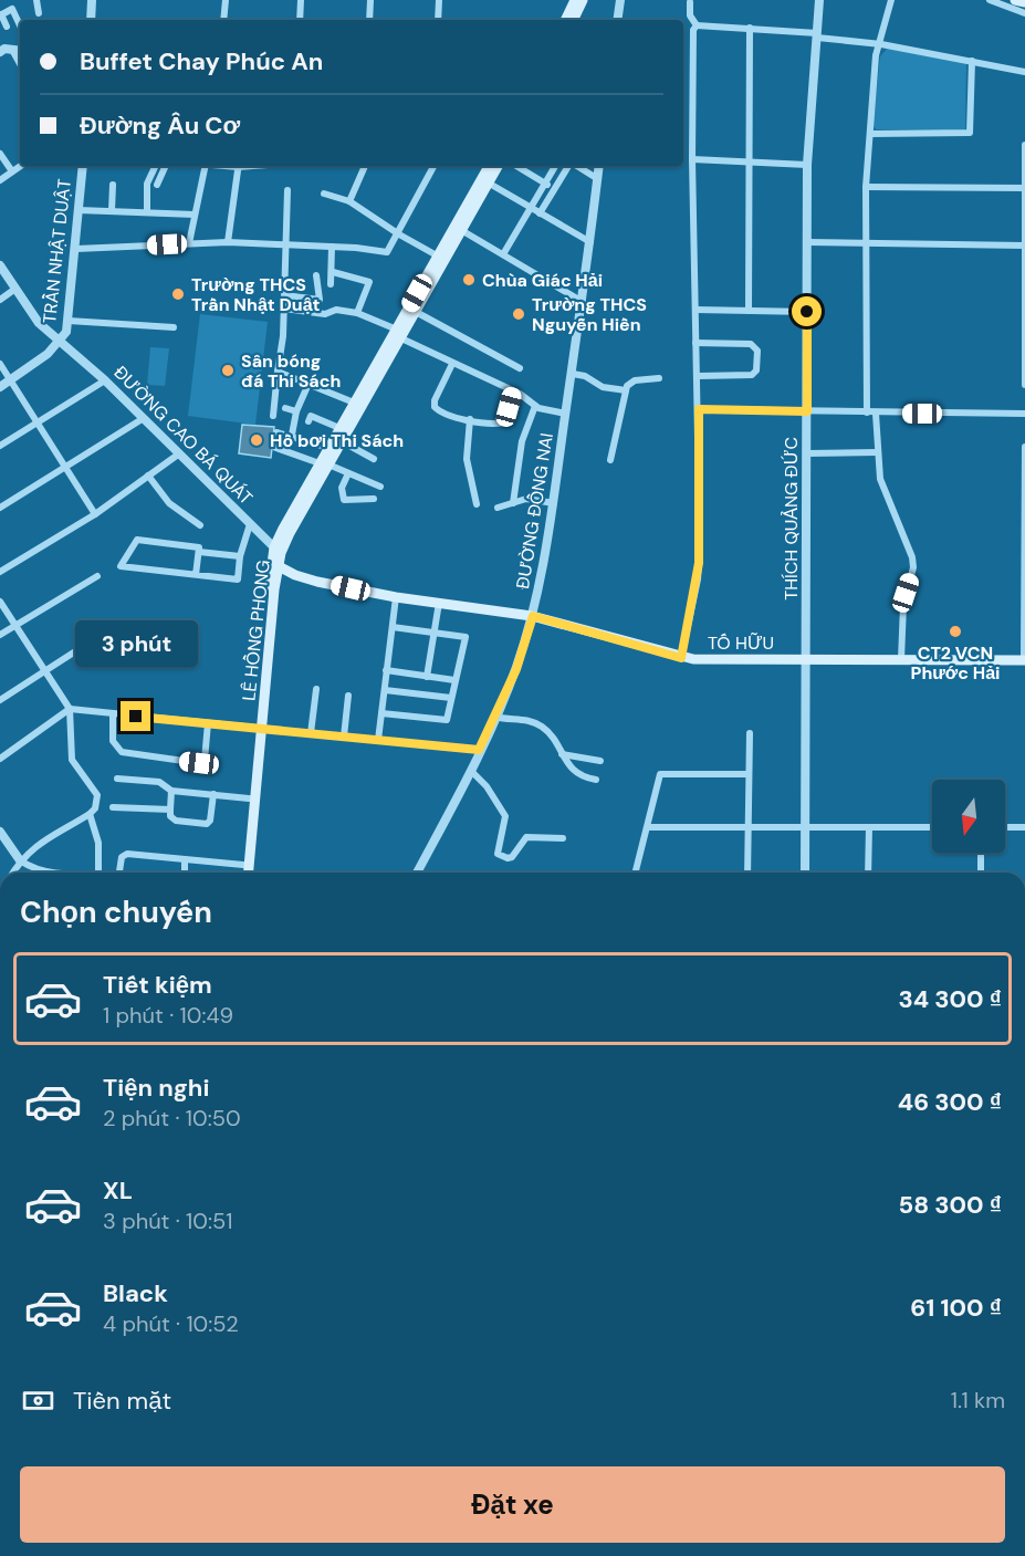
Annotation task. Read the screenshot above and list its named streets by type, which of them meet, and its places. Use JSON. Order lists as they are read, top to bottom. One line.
{"streets":{"main road":["LÊ HỒNG PHONG","TỐ HỮU"],"street":["TRẦN NHẬT DUẬT","ĐƯỜNG CAO BÁ QUÁT","ĐƯỜNG ĐỒNG NAI","THÍCH QUẢNG ĐỨC"]},"crossings":[["TRẦN NHẬT DUẬT","ĐƯỜNG CAO BÁ QUÁT"],["ĐƯỜNG CAO BÁ QUÁT","LÊ HỒNG PHONG"],["ĐƯỜNG ĐỒNG NAI","TỐ HỮU"],["THÍCH QUẢNG ĐỨC","TỐ HỮU"],["LÊ HỒNG PHONG","TỐ HỮU"]],"places":["Chùa Giác Hải","Trường THCS Trần Nhật Duật","Trường THCS Nguyễn Hiền","Sân bóng đá Thi Sách","Hồ bơi Thi Sách","CT2 VCN Phước Hải"],"north":"bottom","page":{"banner":["Buffet Chay Phúc An","Đường Âu Cơ"],"bubble":"3 phút","heading":"Chọn chuyến","list":[{"name":"Tiết kiệm","note":"1 phút · 10:49","value":"34 300 ₫"},{"name":"Tiện nghi","note":"2 phút · 10:50","value":"46 300 ₫"},{"name":"XL","note":"3 phút · 10:51","value":"58 300 ₫"},{"name":"Black","note":"4 phút · 10:52","value":"61 100 ₫"}],"pay":["Tiền mặt","1.1 km"],"buttons":"Đặt xe"}}
